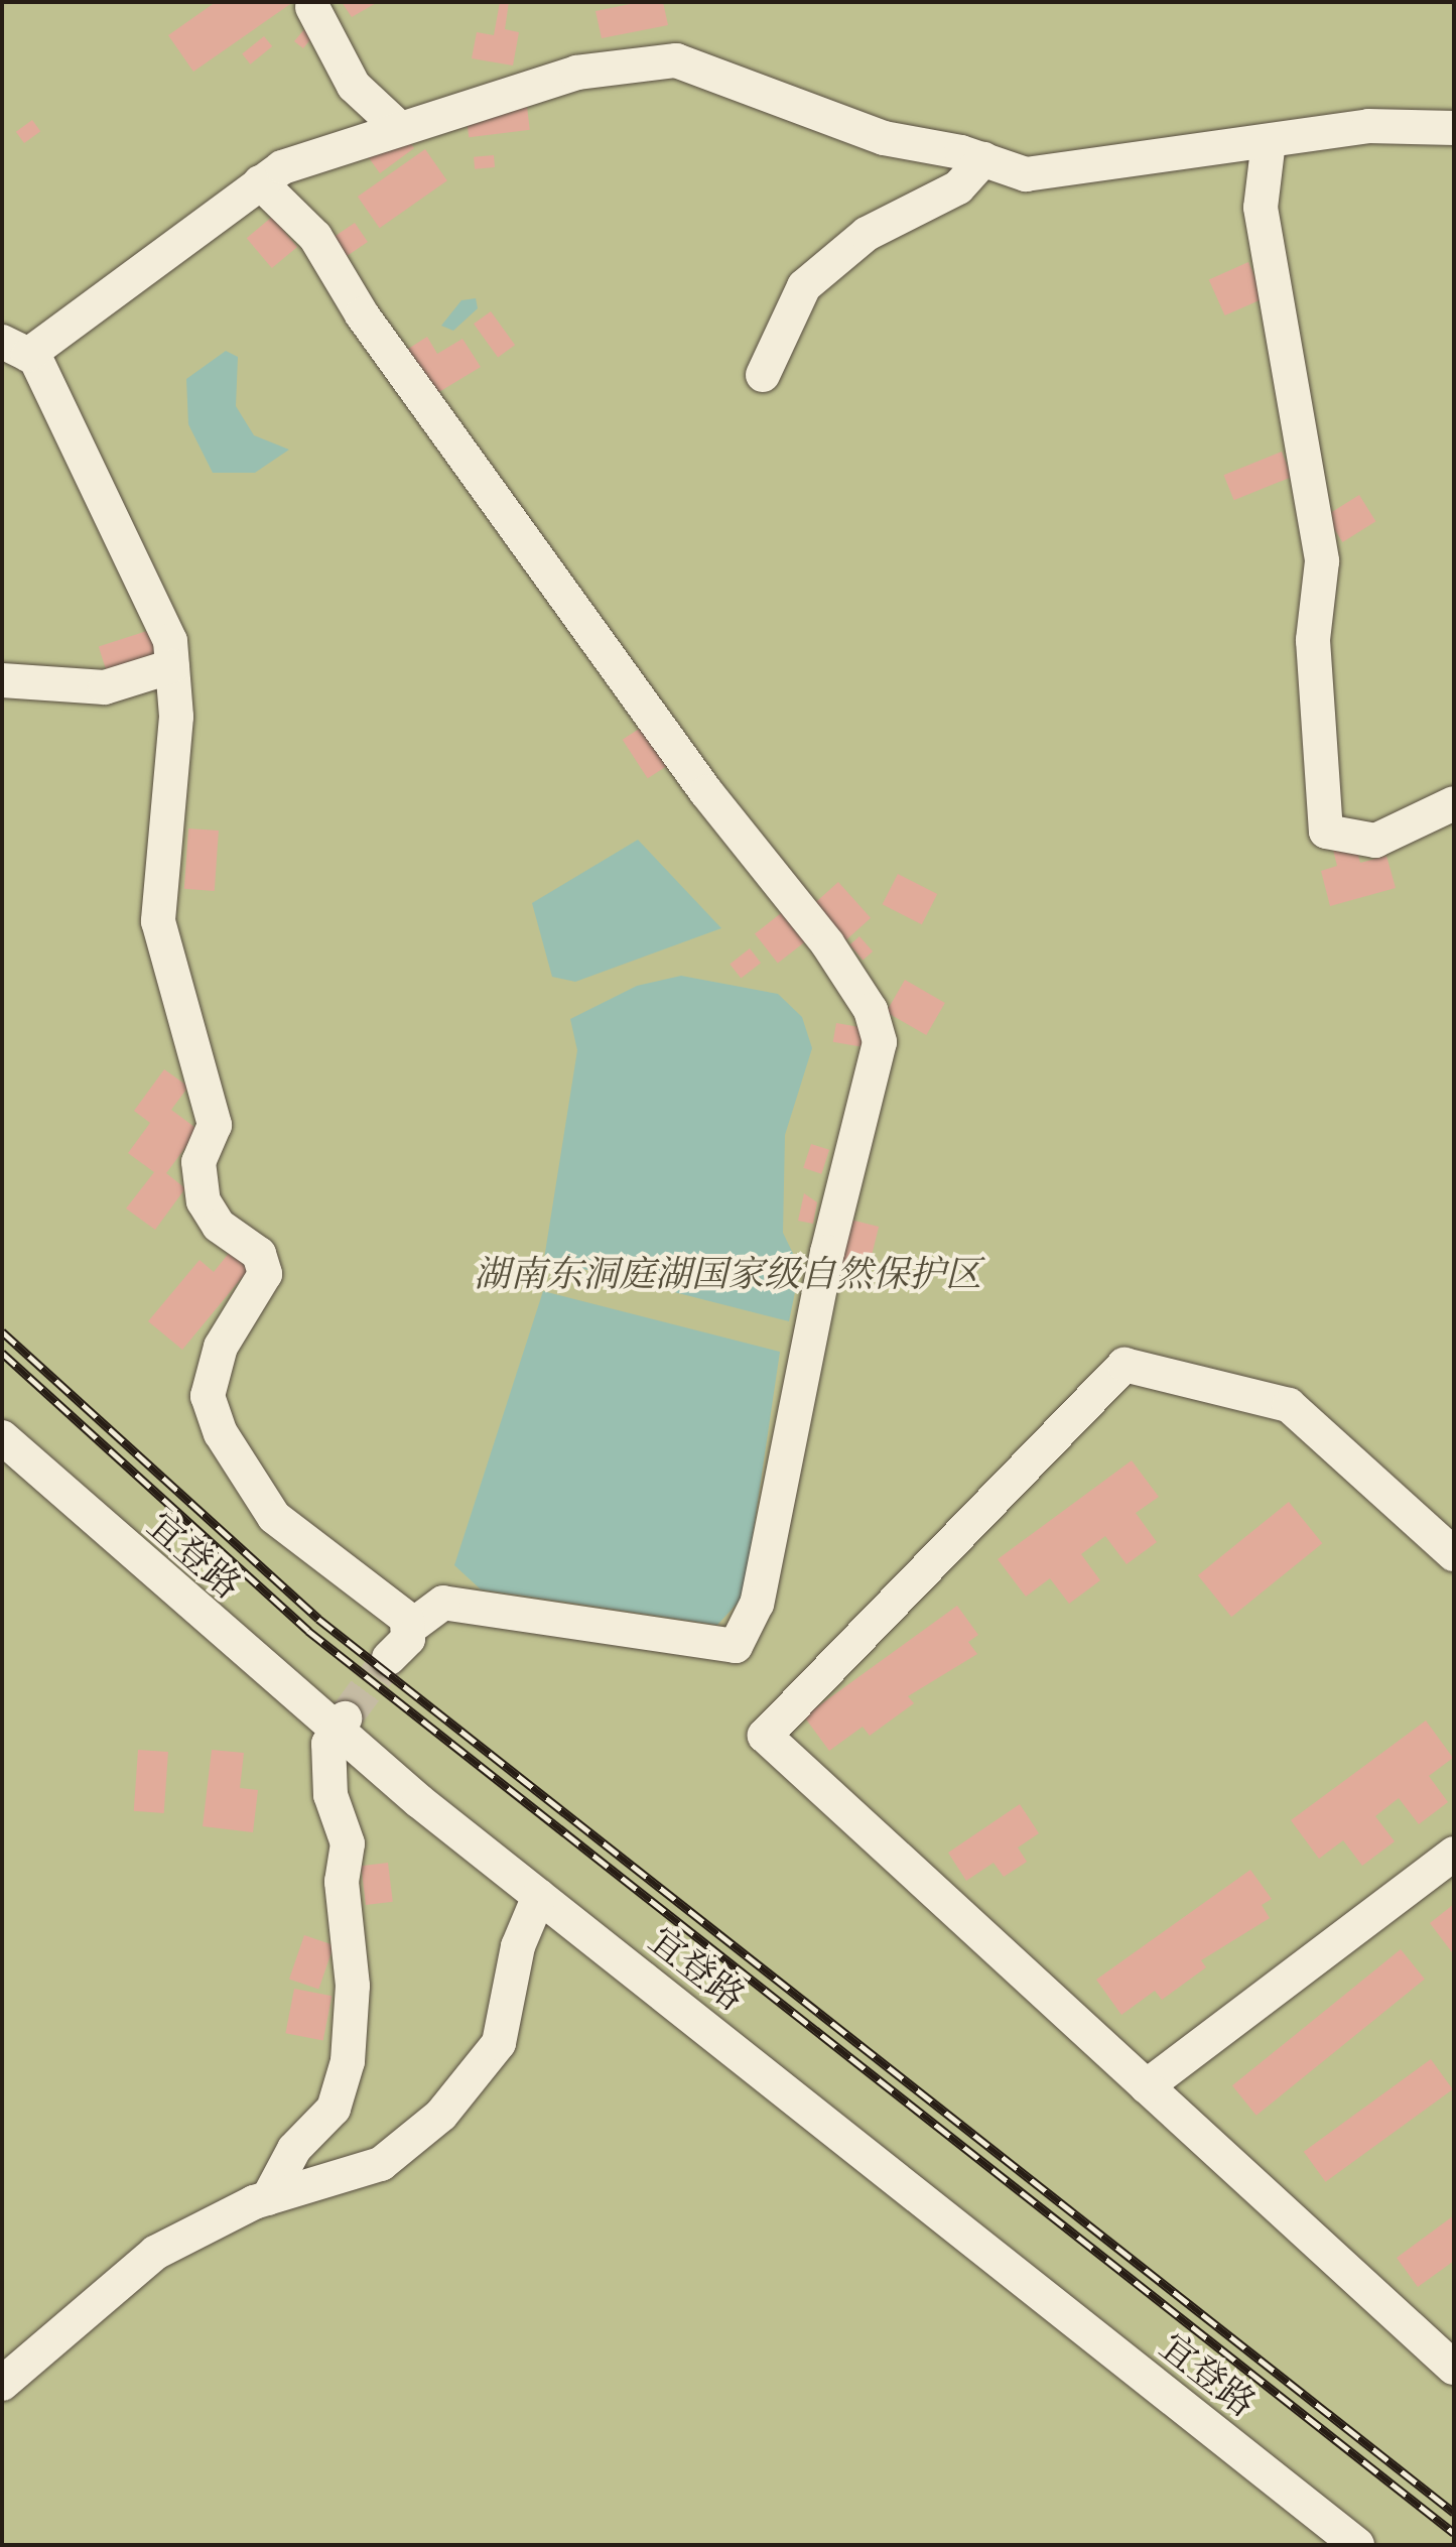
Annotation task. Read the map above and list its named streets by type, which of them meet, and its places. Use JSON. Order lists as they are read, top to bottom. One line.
{"streets":{"street":["宜登路"]},"parks":["湖南东洞庭湖国家级自然保护区"]}
